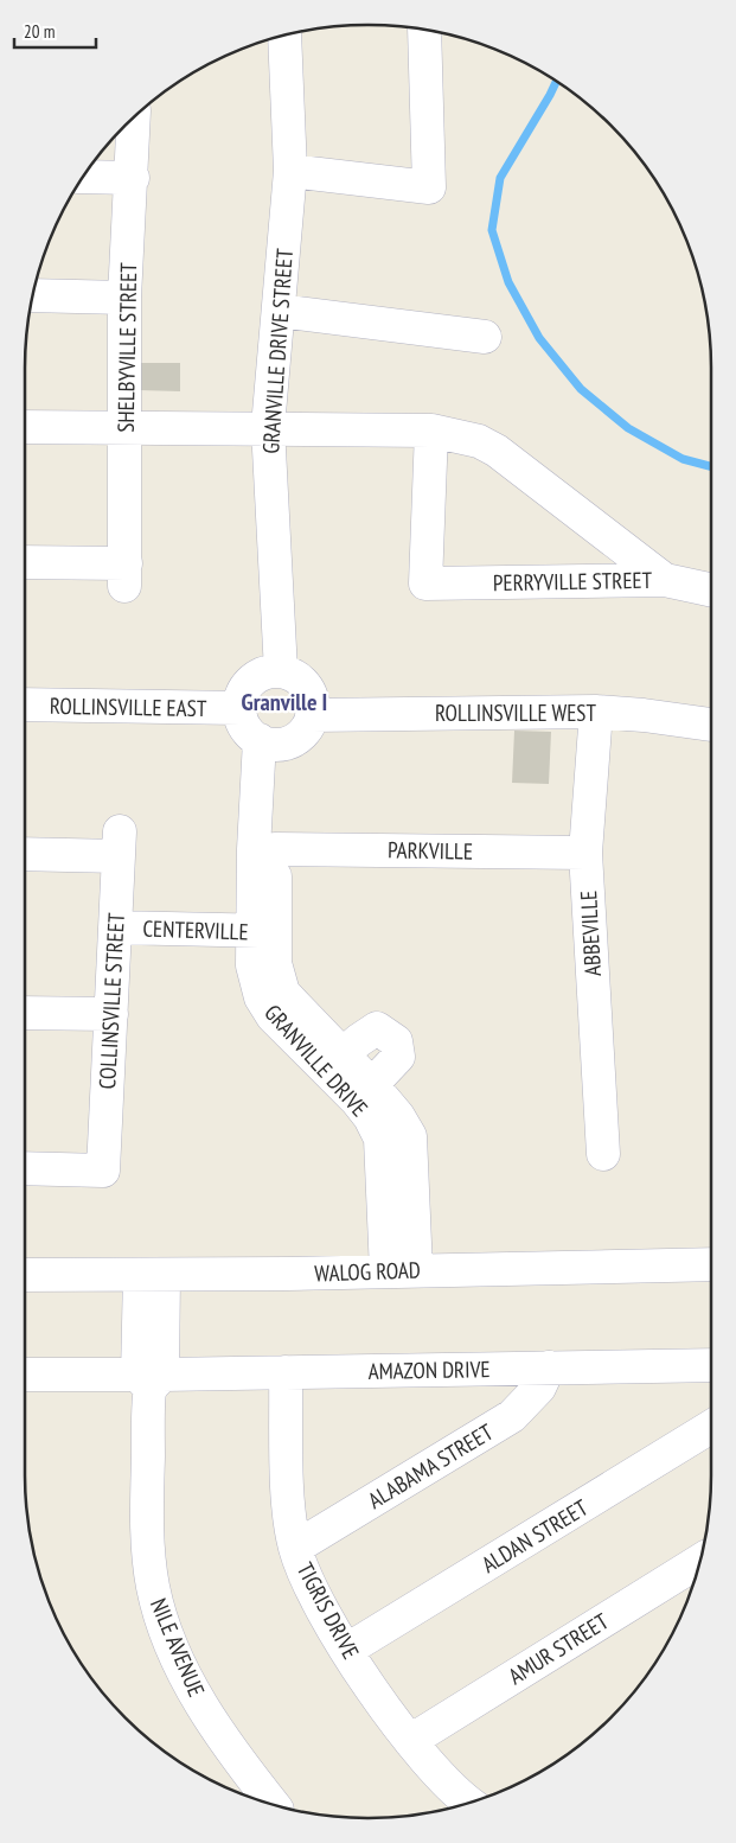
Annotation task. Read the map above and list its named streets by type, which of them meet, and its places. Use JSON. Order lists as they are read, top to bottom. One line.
{"streets":{"street":["SHELBYVILLE STREET","GRANVILLE DRIVE STREET","PERRYVILLE STREET","ROLLINSVILLE EAST","ROLLINSVILLE WEST","PARKVILLE","CENTERVILLE","ABBEVILLE","COLLINSVILLE STREET","GRANVILLE DRIVE","WALOG ROAD","AMAZON DRIVE","ALABAMA STREET","ALDAN STREET","TIGRIS DRIVE","NILE AVENUE","AMUR STREET"]},"crossings":[["GRANVILLE DRIVE STREET","ROLLINSVILLE EAST"],["GRANVILLE DRIVE STREET","ROLLINSVILLE WEST"],["GRANVILLE DRIVE STREET","GRANVILLE DRIVE"],["ROLLINSVILLE EAST","ROLLINSVILLE WEST"],["ROLLINSVILLE EAST","GRANVILLE DRIVE"],["ROLLINSVILLE WEST","ABBEVILLE"],["ROLLINSVILLE WEST","GRANVILLE DRIVE"],["PARKVILLE","ABBEVILLE"],["PARKVILLE","GRANVILLE DRIVE"],["CENTERVILLE","COLLINSVILLE STREET"],["CENTERVILLE","GRANVILLE DRIVE"],["GRANVILLE DRIVE","WALOG ROAD"],["WALOG ROAD","NILE AVENUE"],["AMAZON DRIVE","ALABAMA STREET"],["AMAZON DRIVE","TIGRIS DRIVE"],["AMAZON DRIVE","NILE AVENUE"],["ALABAMA STREET","TIGRIS DRIVE"],["ALDAN STREET","TIGRIS DRIVE"],["TIGRIS DRIVE","AMUR STREET"]],"districts":["Granville I"],"scale_bar":"20 m"}
